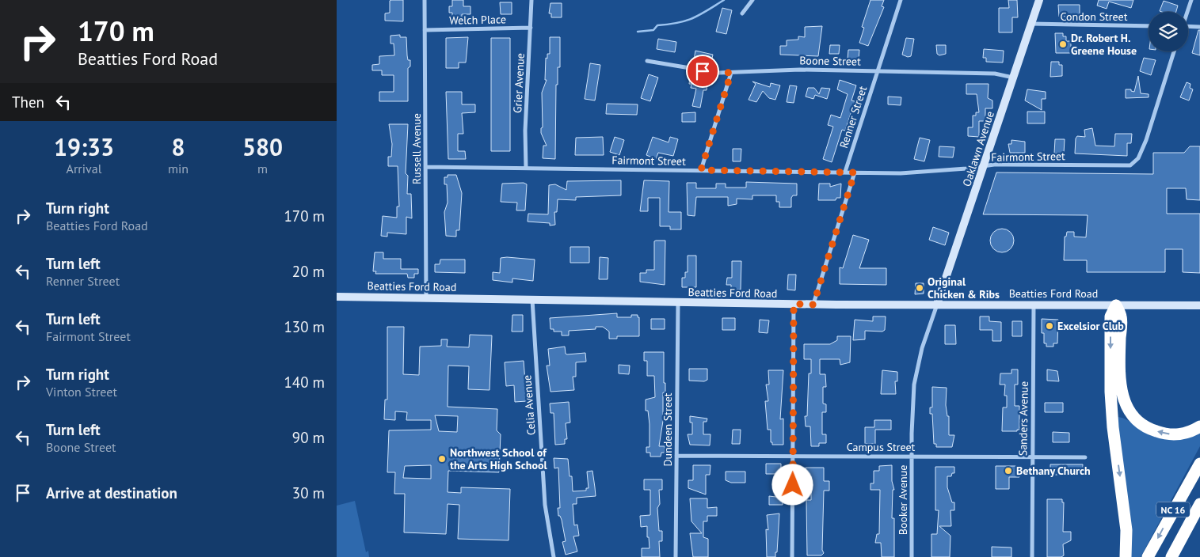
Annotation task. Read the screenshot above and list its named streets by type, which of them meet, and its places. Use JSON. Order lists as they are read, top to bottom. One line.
{"streets":{"highway":["NC 16"],"main road":["Oaklawn Avenue","Beatties Ford Road"],"street":["Condon Street","Welch Place","Boone Street","Grier Avenue","Renner Street","Russell Avenue","Fairmont Street","Celia Avenue","Sanders Avenue","Dundeen Street","Campus Street","Booker Avenue"]},"crossings":[["Condon Street","Oaklawn Avenue"],["Welch Place","Grier Avenue"],["Welch Place","Russell Avenue"],["Boone Street","Renner Street"],["Boone Street","Oaklawn Avenue"],["Grier Avenue","Fairmont Street"],["Renner Street","Fairmont Street"],["Russell Avenue","Fairmont Street"],["Russell Avenue","Beatties Ford Road"],["Oaklawn Avenue","Fairmont Street"],["Oaklawn Avenue","Beatties Ford Road"],["Oaklawn Avenue","Booker Avenue"],["Beatties Ford Road","Celia Avenue"],["Beatties Ford Road","Sanders Avenue"],["Beatties Ford Road","Dundeen Street"],["Beatties Ford Road","Booker Avenue"],["Sanders Avenue","Campus Street"],["Dundeen Street","Campus Street"],["Campus Street","Booker Avenue"]],"places":["Dr. Robert H. Greene House","Original Chicken & Ribs","Excelsior Club","Northwest School of the Arts High School","Bethany Church"],"page":{"turn":["170 m","Beatties Ford Road"],"then":"Then","eta":["19:33","Arrival","8","min","580","m"],"list":[{"name":"Turn right","note":"Beatties Ford Road","value":"170 m"},{"name":"Turn left","note":"Renner Street","value":"20 m"},{"name":"Turn left","note":"Fairmont Street","value":"130 m"},{"name":"Turn right","note":"Vinton Street","value":"140 m"},{"name":"Turn left","note":"Boone Street","value":"90 m"},{"name":"Arrive at destination","value":"30 m"}]}}
